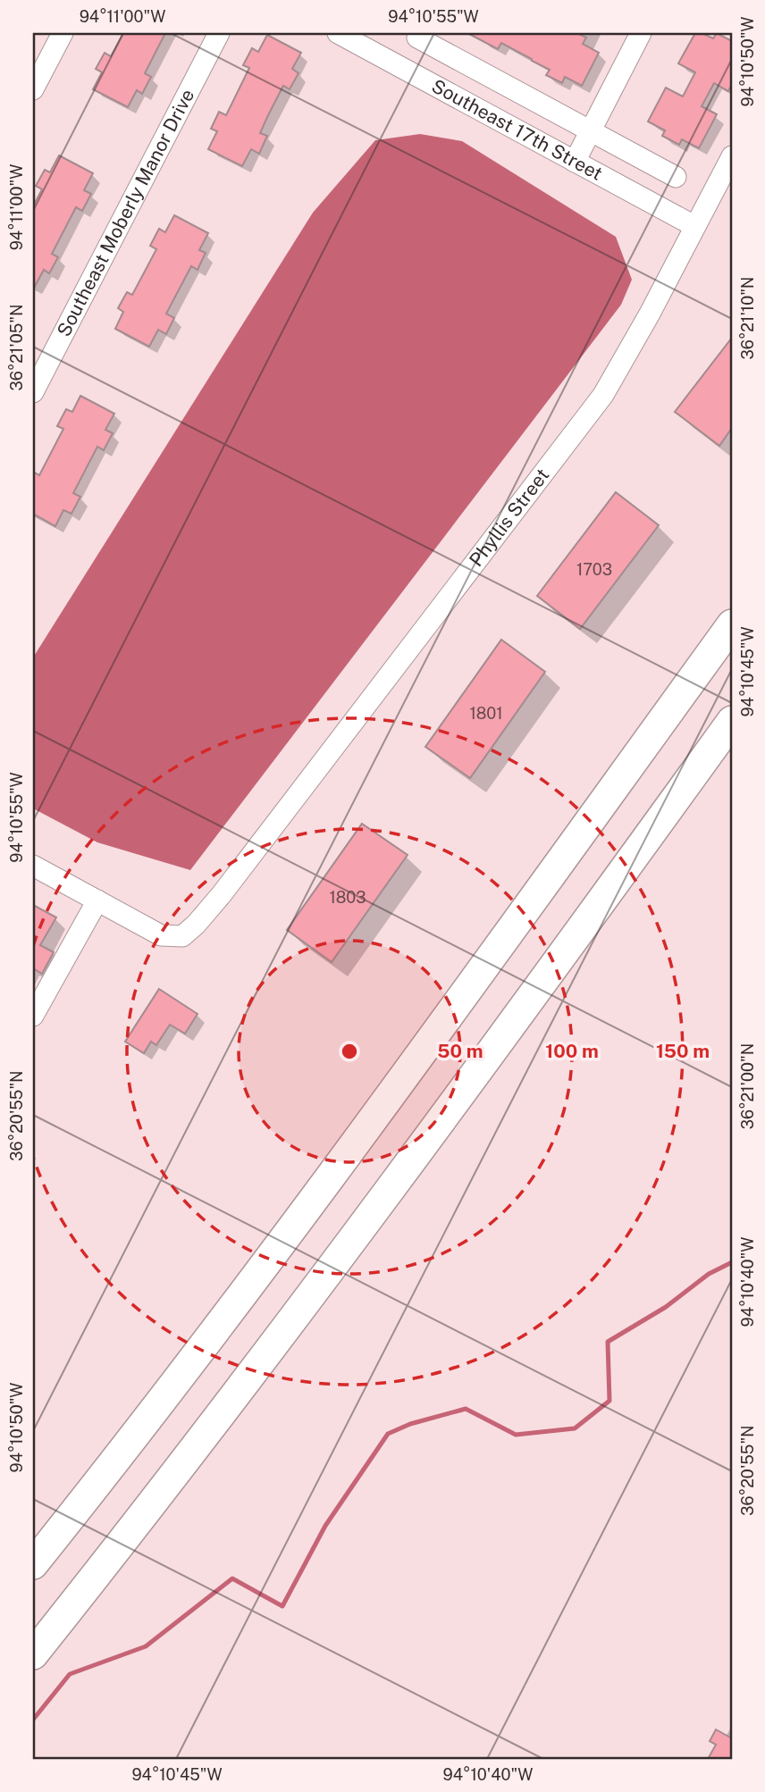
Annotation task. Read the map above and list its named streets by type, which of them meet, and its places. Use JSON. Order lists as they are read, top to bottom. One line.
{"streets":{"street":["Southeast 17th Street","Southeast Moberly Manor Drive","Phyllis Street"]},"crossings":[["Southeast 17th Street","Phyllis Street"]],"house_numbers":["1703","1801","1803"],"coordinates":["94°11'00\"W","94°10'55\"W","94°10'50\"W","36°21'10\"N","36°21'05\"N","94°10'45\"W","36°21'00\"N","36°20'55\"N","94°10'40\"W"],"rings":["50 m","100 m","150 m"]}
